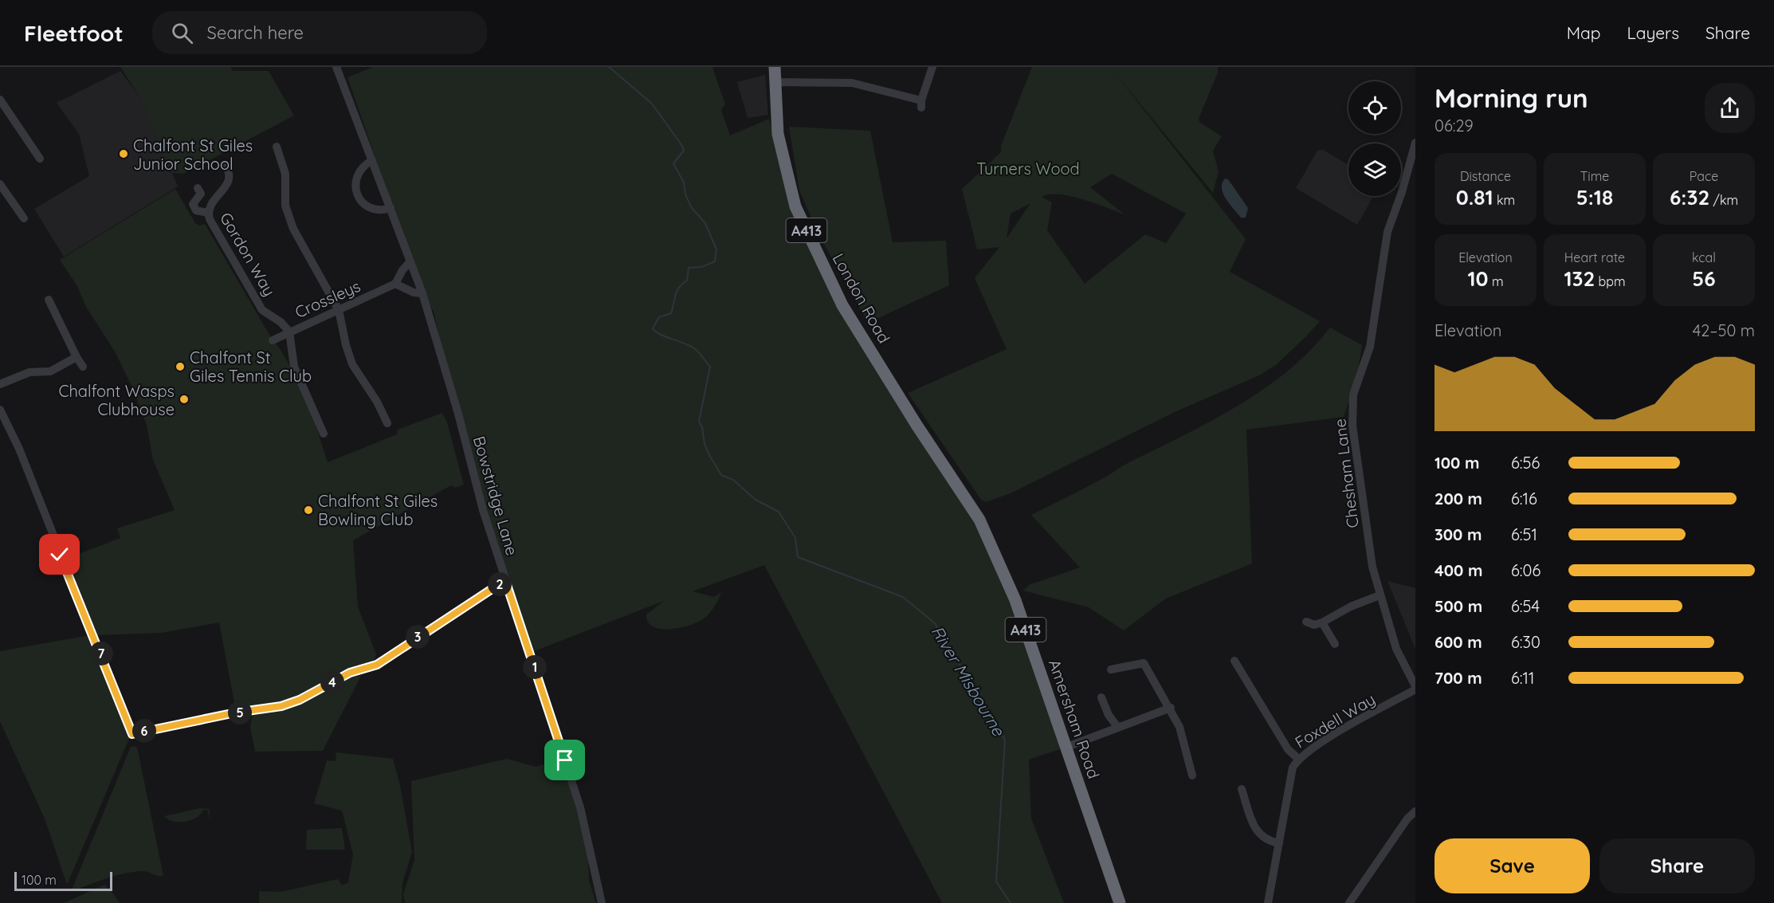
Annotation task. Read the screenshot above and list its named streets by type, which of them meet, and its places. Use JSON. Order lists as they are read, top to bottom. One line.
{"streets":{"highway":["A413","London Road","Amersham Road"],"street":["Gordon Way","Crossleys","Chesham Lane","Bowstridge Lane","Foxdell Way"]},"crossings":[["Gordon Way","Crossleys"],["London Road","Amersham Road"],["Chesham Lane","Foxdell Way"]],"water":["River Misbourne"],"parks":["Turners Wood"],"places":["Chalfont St Giles Junior School","Chalfont St Giles Tennis Club","Chalfont Wasps Clubhouse","Chalfont St Giles Bowling Club"],"scale_bar":"100 m","page":{"header":"Fleetfoot","search":"Search here","nav":["Map","Layers","Share"],"heading":["Morning run","06:29"],"stats":[["Distance","0.81 km"],["Time","5:18"],["Pace","6:32 /km"],["Elevation","10 m"],["Heart rate","132 bpm"],["kcal","56"]],"chart":["Elevation","42–50 m"],"list":[{"name":"100 m","note":"6:56"},{"name":"200 m","note":"6:16"},{"name":"300 m","note":"6:51"},{"name":"400 m","note":"6:06"},{"name":"500 m","note":"6:54"},{"name":"600 m","note":"6:30"},{"name":"700 m","note":"6:11"}],"pins":["2","3","7","1","4","5","6"],"buttons":["Save","Share"],"scale":"100 m"}}
